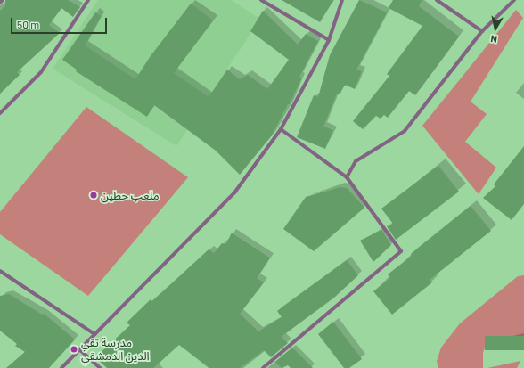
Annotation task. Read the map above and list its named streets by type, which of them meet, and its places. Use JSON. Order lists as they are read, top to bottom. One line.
{"places":["ملعب حطين","مدرسة تقي الدين الدمشقي"],"scale_bar":"50 m","north":"bottom"}
